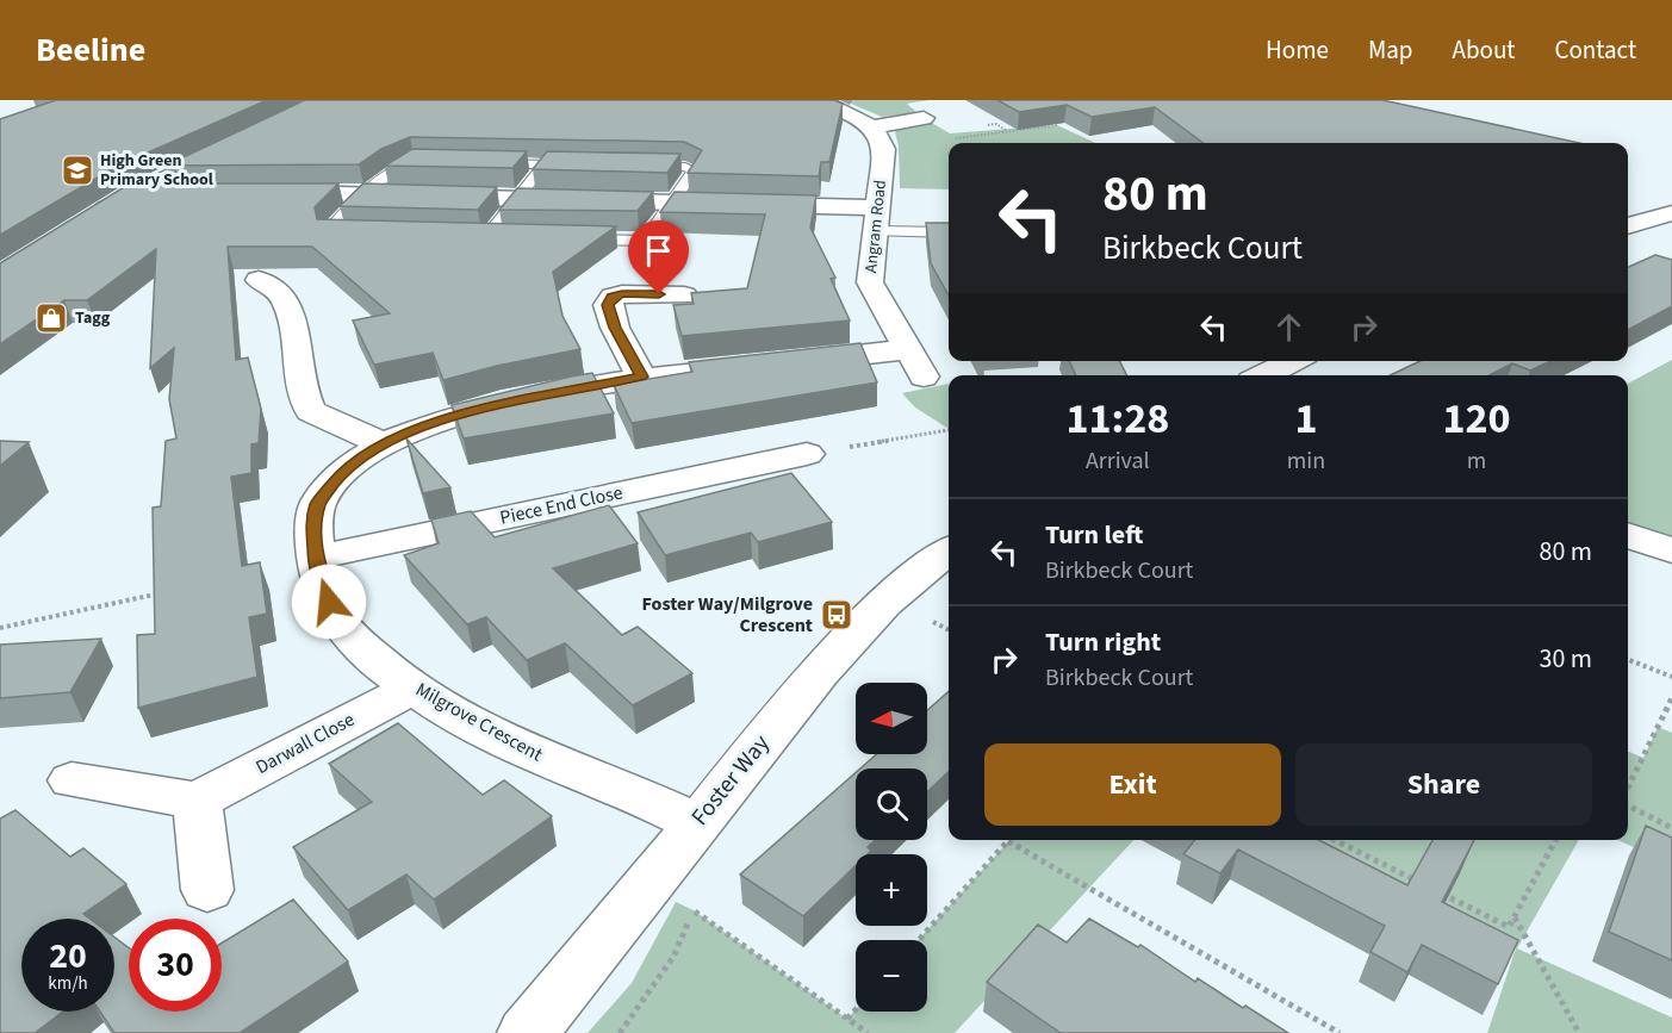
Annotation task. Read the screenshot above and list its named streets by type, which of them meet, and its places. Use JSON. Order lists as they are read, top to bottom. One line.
{"streets":{"street":["Angram Road","Piece End Close","Milgrove Crescent","Darwall Close","Foster Way"]},"crossings":[["Angram Road","Milgrove Crescent"],["Piece End Close","Milgrove Crescent"],["Milgrove Crescent","Darwall Close"],["Milgrove Crescent","Foster Way"]],"places":{"school or university":["High Green Primary School"],"shop":["Tagg"],"bus stop":["Foster Way/Milgrove Crescent"]},"north":"left","page":{"header":"Beeline","nav":["Home","Map","About","Contact"],"turn":["80 m","Birkbeck Court"],"eta":["11:28","Arrival","1","min","120","m"],"list":[{"name":"Turn left","note":"Birkbeck Court","value":"80 m"},{"name":"Turn right","note":"Birkbeck Court","value":"30 m"}],"map_buttons":["+","−"],"buttons":["Exit","Share"],"speed":"20 km/h","limit":"30"}}
